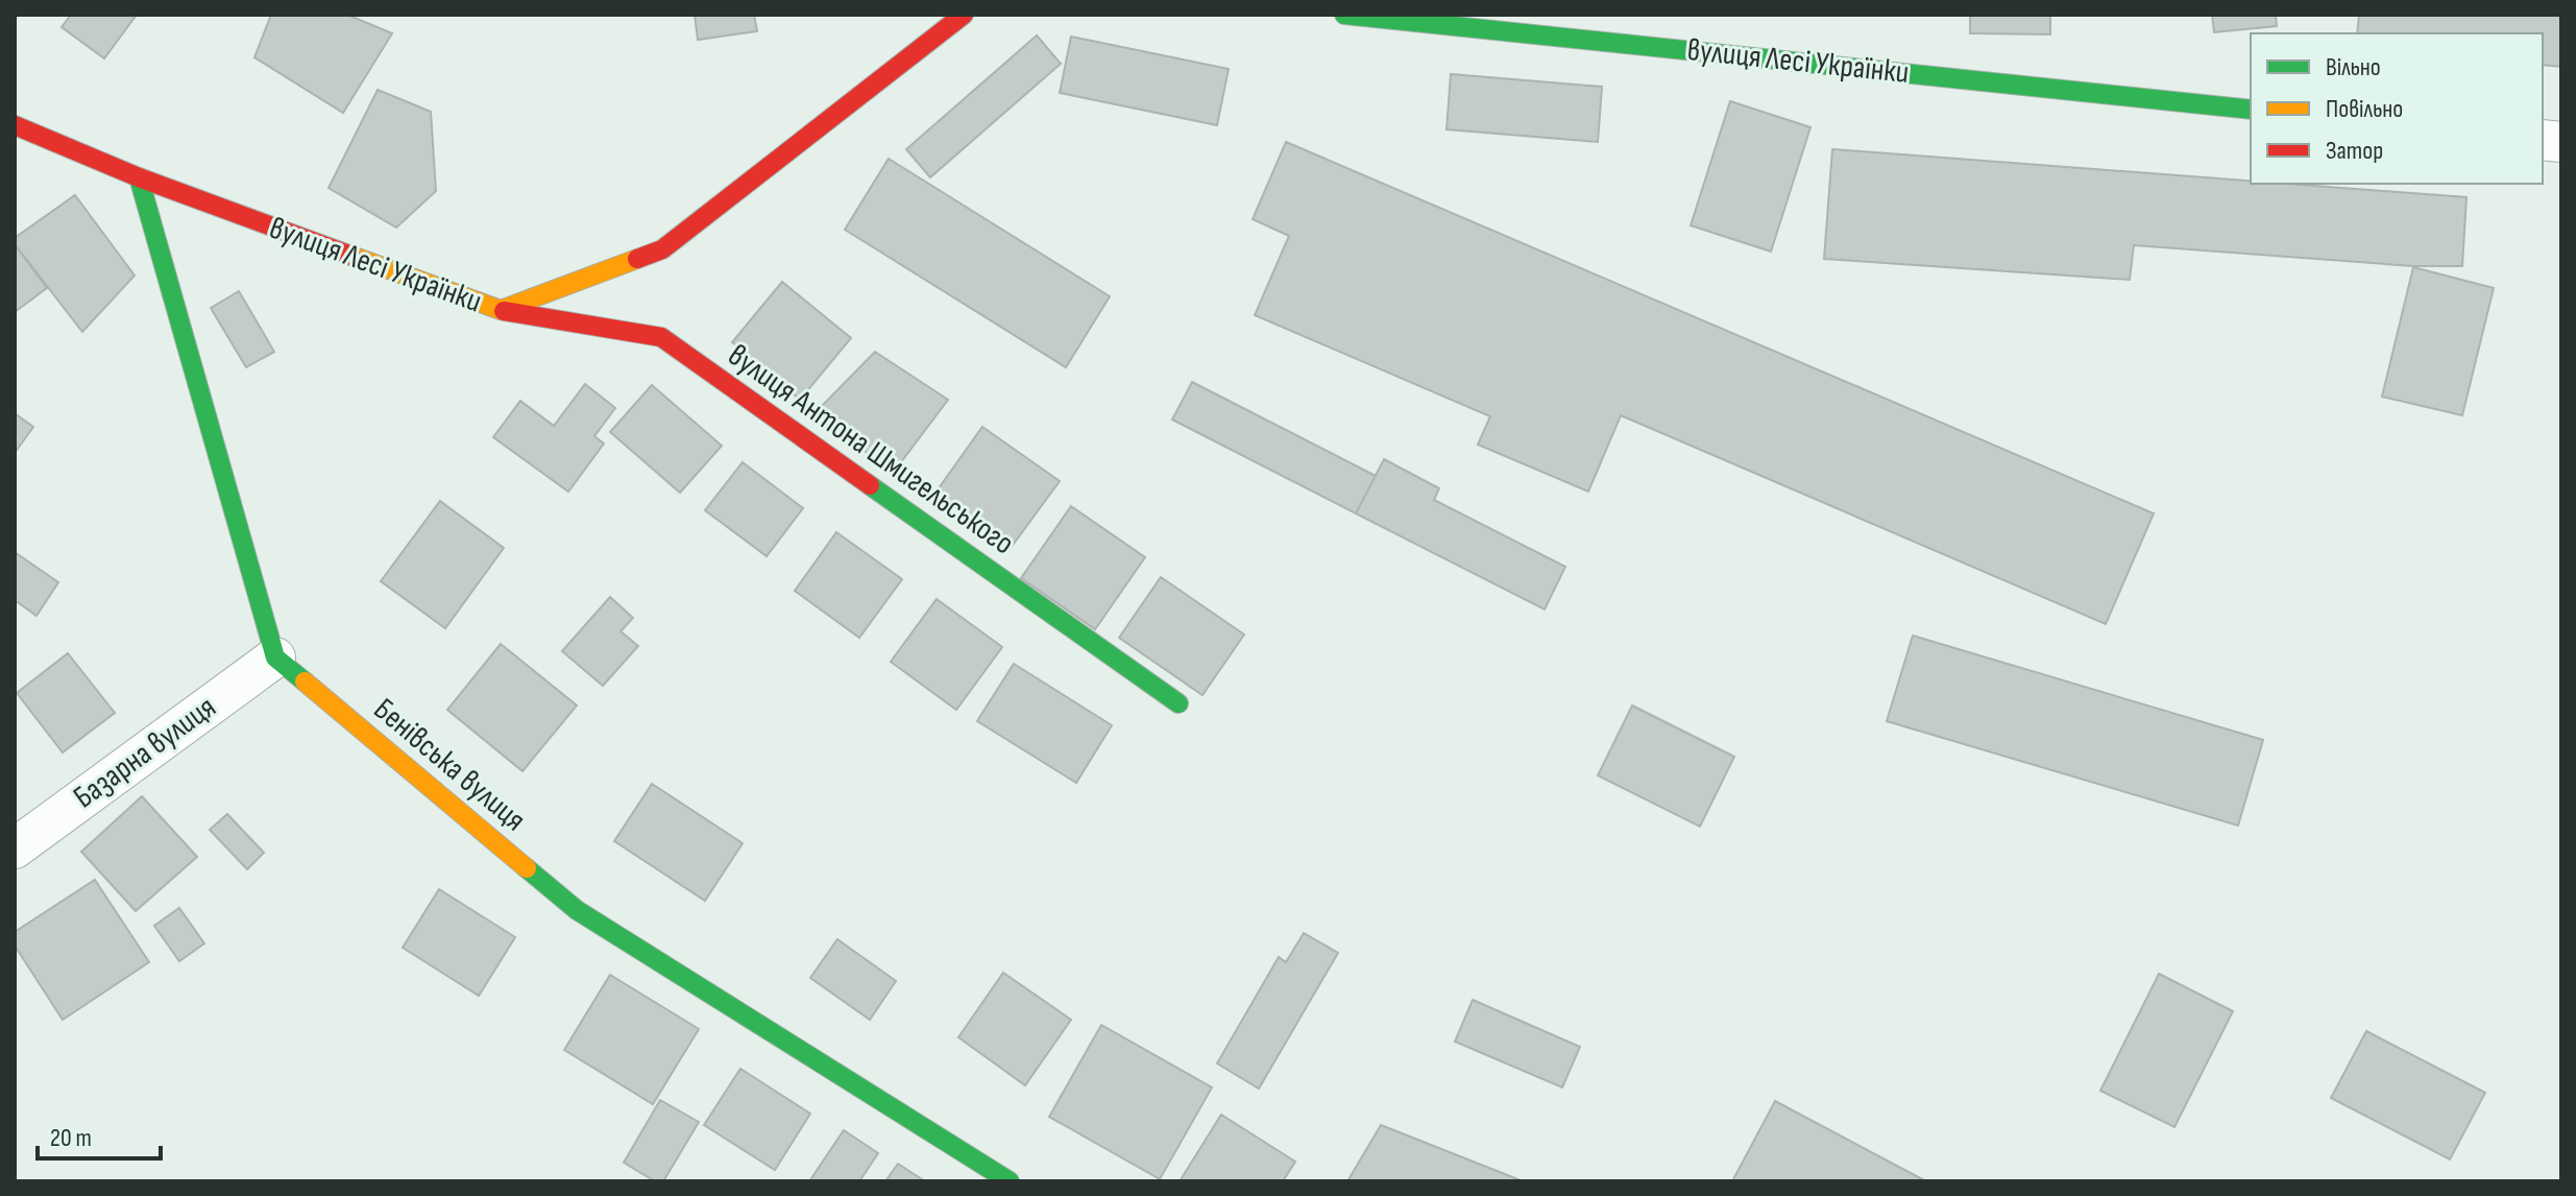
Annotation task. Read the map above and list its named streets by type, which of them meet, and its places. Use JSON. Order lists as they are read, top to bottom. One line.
{"streets":{"street":["вулиця Лесі Українки","вулиця Антона Шмигельського","Базарна вулиця","Бенівська вулиця"]},"crossings":[["вулиця Лесі Українки","вулиця Антона Шмигельського"],["Базарна вулиця","Бенівська вулиця"]],"legend":["Вільно","Повільно","Затор"],"scale_bar":"20 m"}
